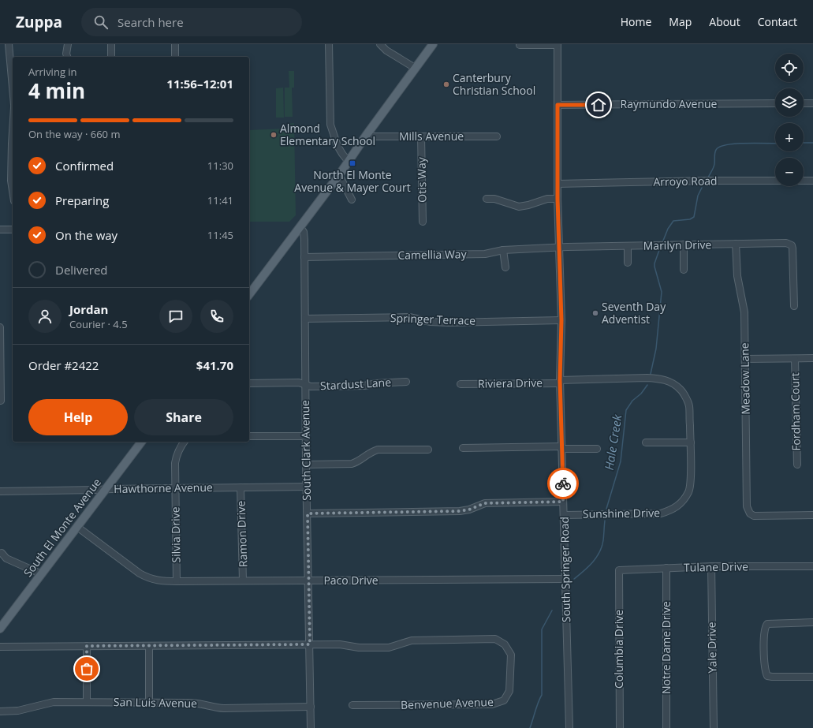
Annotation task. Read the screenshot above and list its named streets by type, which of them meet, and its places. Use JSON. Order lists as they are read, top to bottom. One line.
{"streets":{"main road":["South El Monte Avenue"],"street":["Raymundo Avenue","Mills Avenue","Otis Way","Arroyo Road","Marilyn Drive","Camellia Way","Springer Terrace","Meadow Lane","Riviera Drive","Stardust Lane","Fordham Court","South Clark Avenue","Hawthorne Avenue","Sunshine Drive","Ramon Drive","Silvia Drive","Tulane Drive","South Springer Road","Paco Drive","Notre Dame Drive","Yale Drive","Columbia Drive","San Luis Avenue","Benvenue Avenue"]},"crossings":[["Raymundo Avenue","South Springer Road"],["Mills Avenue","Otis Way"],["Arroyo Road","South Springer Road"],["Marilyn Drive","Camellia Way"],["Marilyn Drive","Meadow Lane"],["Marilyn Drive","South Springer Road"],["Camellia Way","South Clark Avenue"],["Camellia Way","South Springer Road"],["Springer Terrace","South Clark Avenue"],["Springer Terrace","South Springer Road"],["Riviera Drive","Sunshine Drive"],["Riviera Drive","South Springer Road"],["Stardust Lane","South Clark Avenue"],["South Clark Avenue","Hawthorne Avenue"],["South Clark Avenue","Paco Drive"],["South Clark Avenue","San Luis Avenue"],["South Clark Avenue","Benvenue Avenue"],["Hawthorne Avenue","South El Monte Avenue"],["Hawthorne Avenue","Ramon Drive"],["Hawthorne Avenue","Silvia Drive"],["Sunshine Drive","South Springer Road"],["South El Monte Avenue","Paco Drive"],["Ramon Drive","Paco Drive"],["Silvia Drive","Paco Drive"],["Tulane Drive","Notre Dame Drive"],["Tulane Drive","Yale Drive"],["Tulane Drive","Columbia Drive"],["South Springer Road","Paco Drive"]],"water":["Hale Creek"],"places":{"other":["Canterbury Christian School","Almond Elementary School","Seventh Day Adventist"],"transit":["North El Monte Avenue & Mayer Court"]},"page":{"header":"Zuppa","search":"Search here","nav":["Home","Map","About","Contact"],"map_buttons":["+","−"],"heading":["4 min","Arriving in","11:56–12:01"],"panel":["Jordan","Courier · 4.5","Order #2422","$41.70"],"bar":"On the way · 660 m","list":[["Confirmed","11:30"],["Preparing","11:41"],["On the way","11:45"],"Delivered"],"buttons":["Help","Share"]}}
